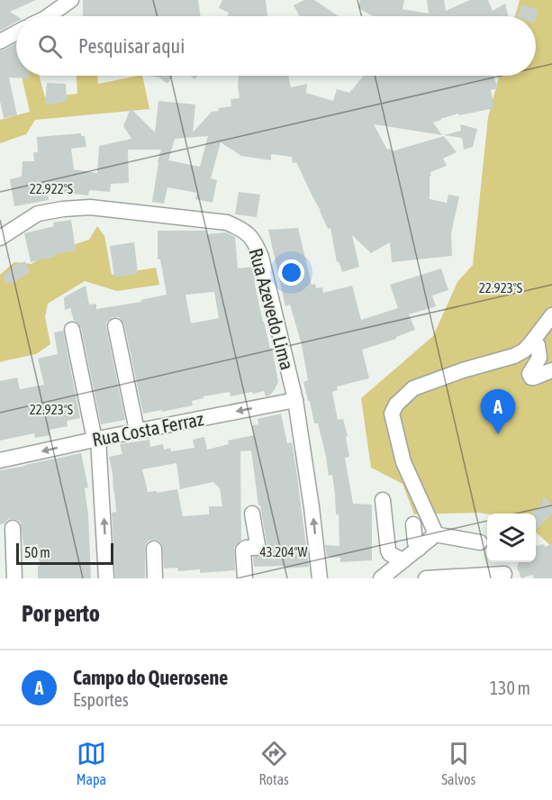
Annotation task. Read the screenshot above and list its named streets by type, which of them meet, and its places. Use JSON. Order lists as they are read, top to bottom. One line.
{"streets":{"street":["Rua Azevedo Lima","Rua Costa Ferraz"]},"crossings":[["Rua Azevedo Lima","Rua Costa Ferraz"]],"one_way":["Rua Costa Ferraz"],"scale_bar":"50 m","page":{"search":"Pesquisar aqui","pins":"A","scale":"50 m","heading":"Por perto","list":[{"mark":"A","name":"Campo do Querosene","note":"Esportes","value":"130 m"}],"nav":["Mapa","Rotas","Salvos"]},"coordinates":["22.922°S","22.923°S","43.204°W"]}
